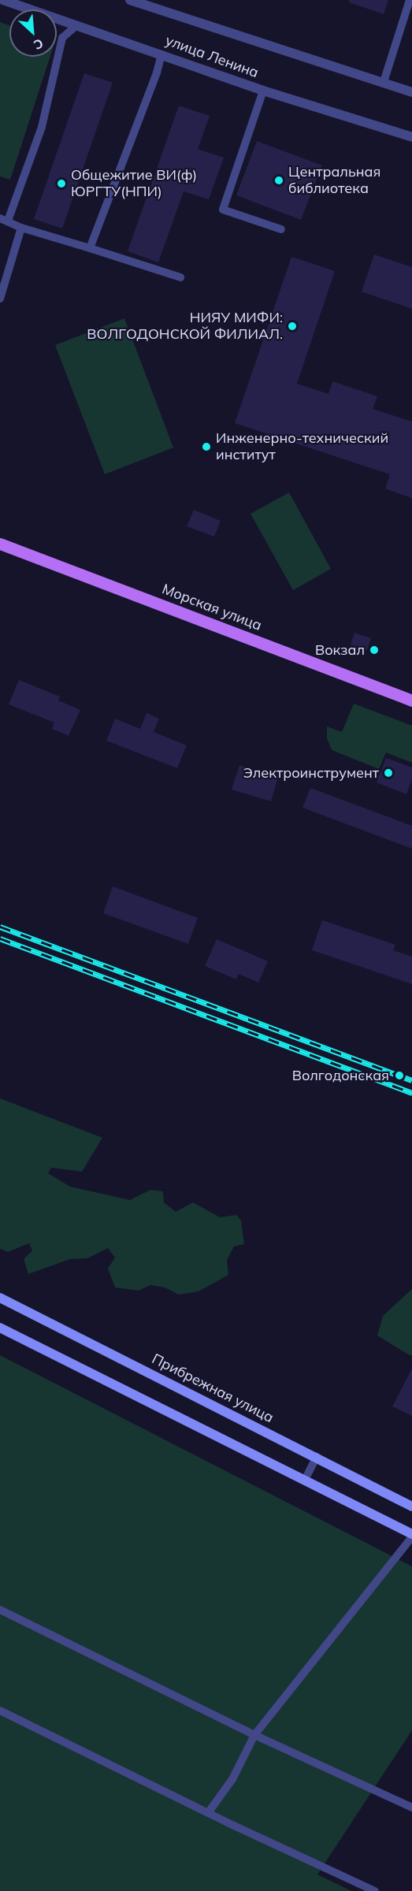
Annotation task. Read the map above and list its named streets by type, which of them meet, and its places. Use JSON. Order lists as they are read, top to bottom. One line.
{"streets":{"main road":["Морская улица","Прибрежная улица"],"street":["улица Ленина"]},"places":["Центральная библиотека","Общежитие ВИ(ф) ЮРГТУ(НПИ)","НИЯУ МИФИ: ВОЛГОДОНСКОЙ ФИЛИАЛ.","Инженерно-технический институт","Вокзал","Электроинструмент","Волгодонская"],"north":"bottom right"}
